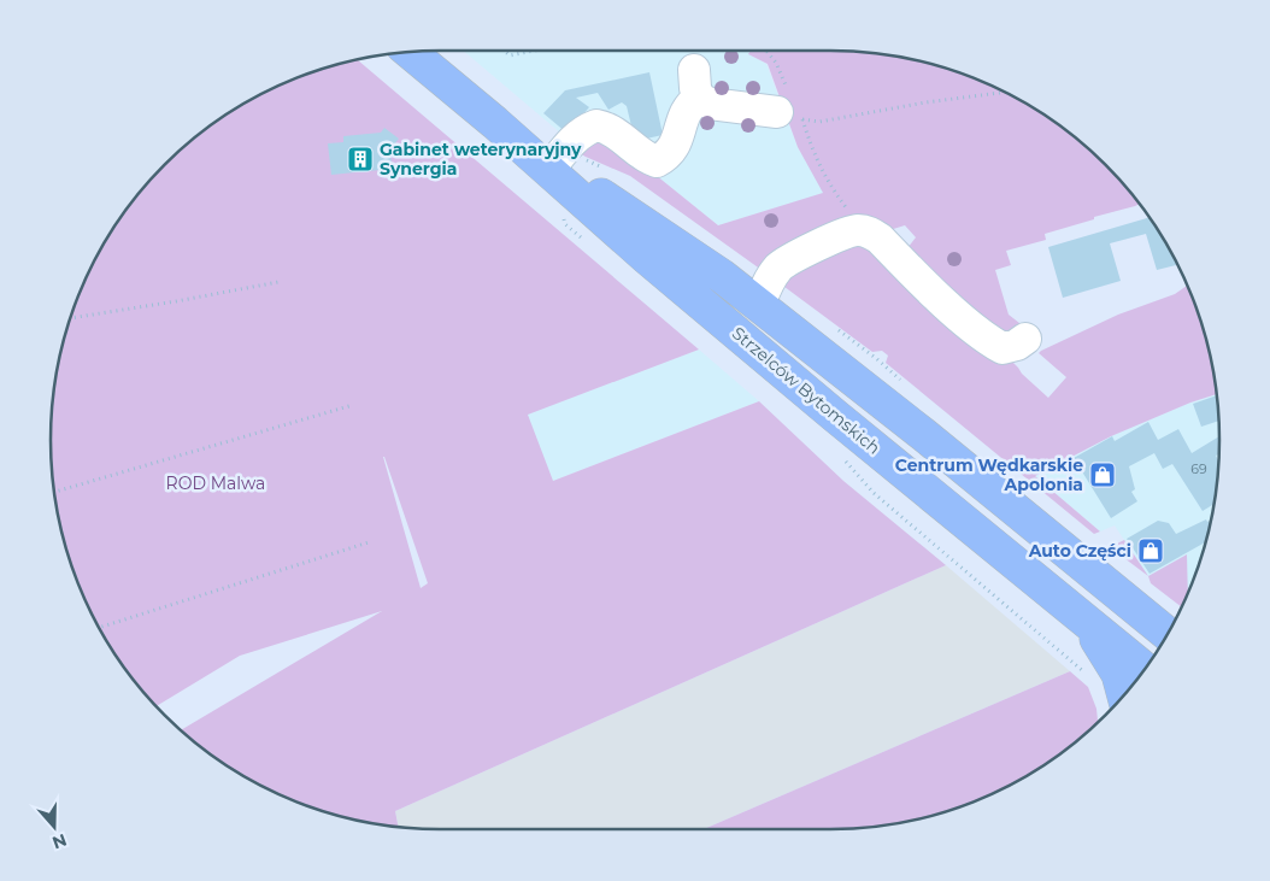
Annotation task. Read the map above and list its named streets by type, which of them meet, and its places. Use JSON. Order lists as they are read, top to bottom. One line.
{"streets":{"main road":["Strzelców Bytomskich"]},"parks":["ROD Malwa"],"places":{"building":["Gabinet weterynaryjny Synergia"],"shop":["Centrum Wędkarskie Apolonia","Auto Części"]},"house_numbers":["69"],"north":"bottom"}
